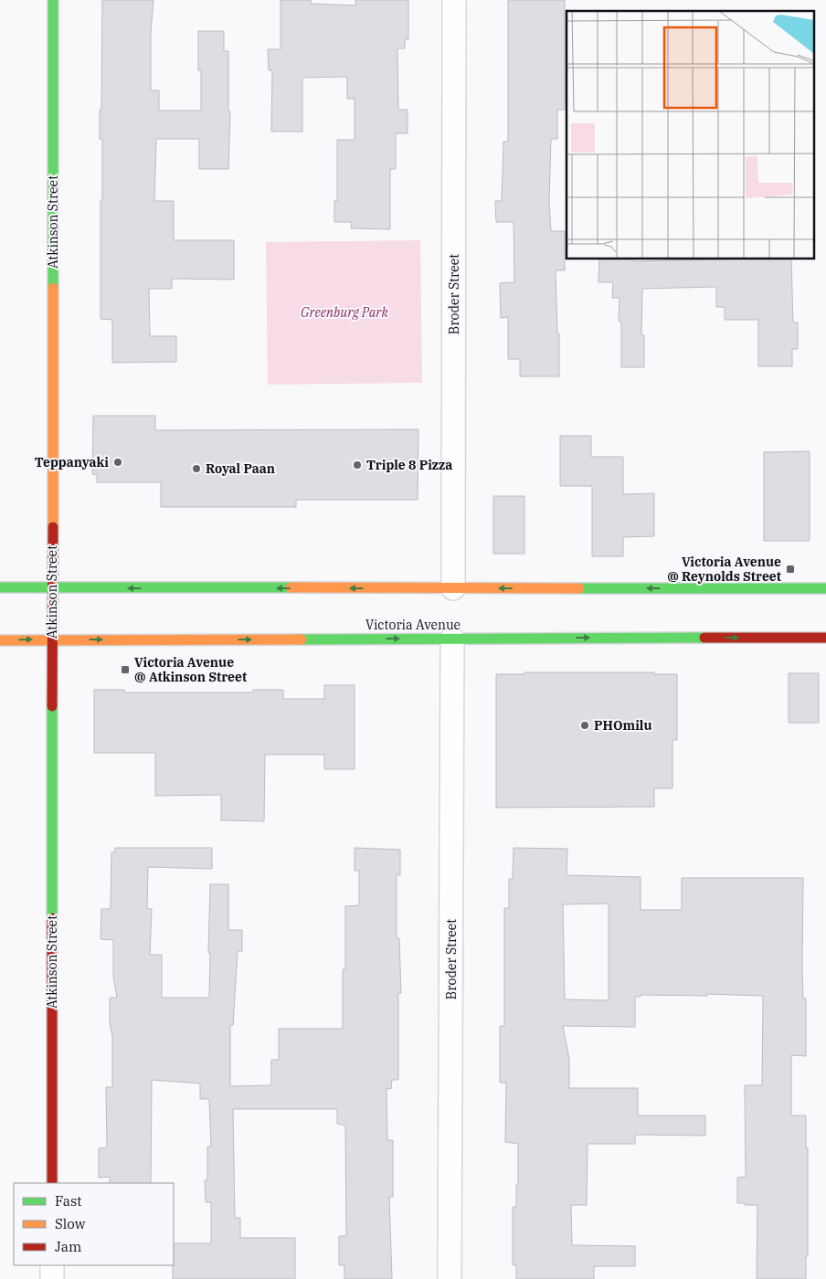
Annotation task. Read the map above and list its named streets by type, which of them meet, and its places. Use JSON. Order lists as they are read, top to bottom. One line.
{"streets":{"main road":["Atkinson Street","Victoria Avenue"],"street":["Broder Street"]},"crossings":[["Atkinson Street","Victoria Avenue"],["Broder Street","Victoria Avenue"]],"parks":["Greenburg Park"],"places":{"other":["Teppanyaki","Triple 8 Pizza","Royal Paan","PHOmilu"],"transit":["Victoria Avenue @ Reynolds Street","Victoria Avenue @ Atkinson Street"]},"legend":["Fast","Slow","Jam"]}
